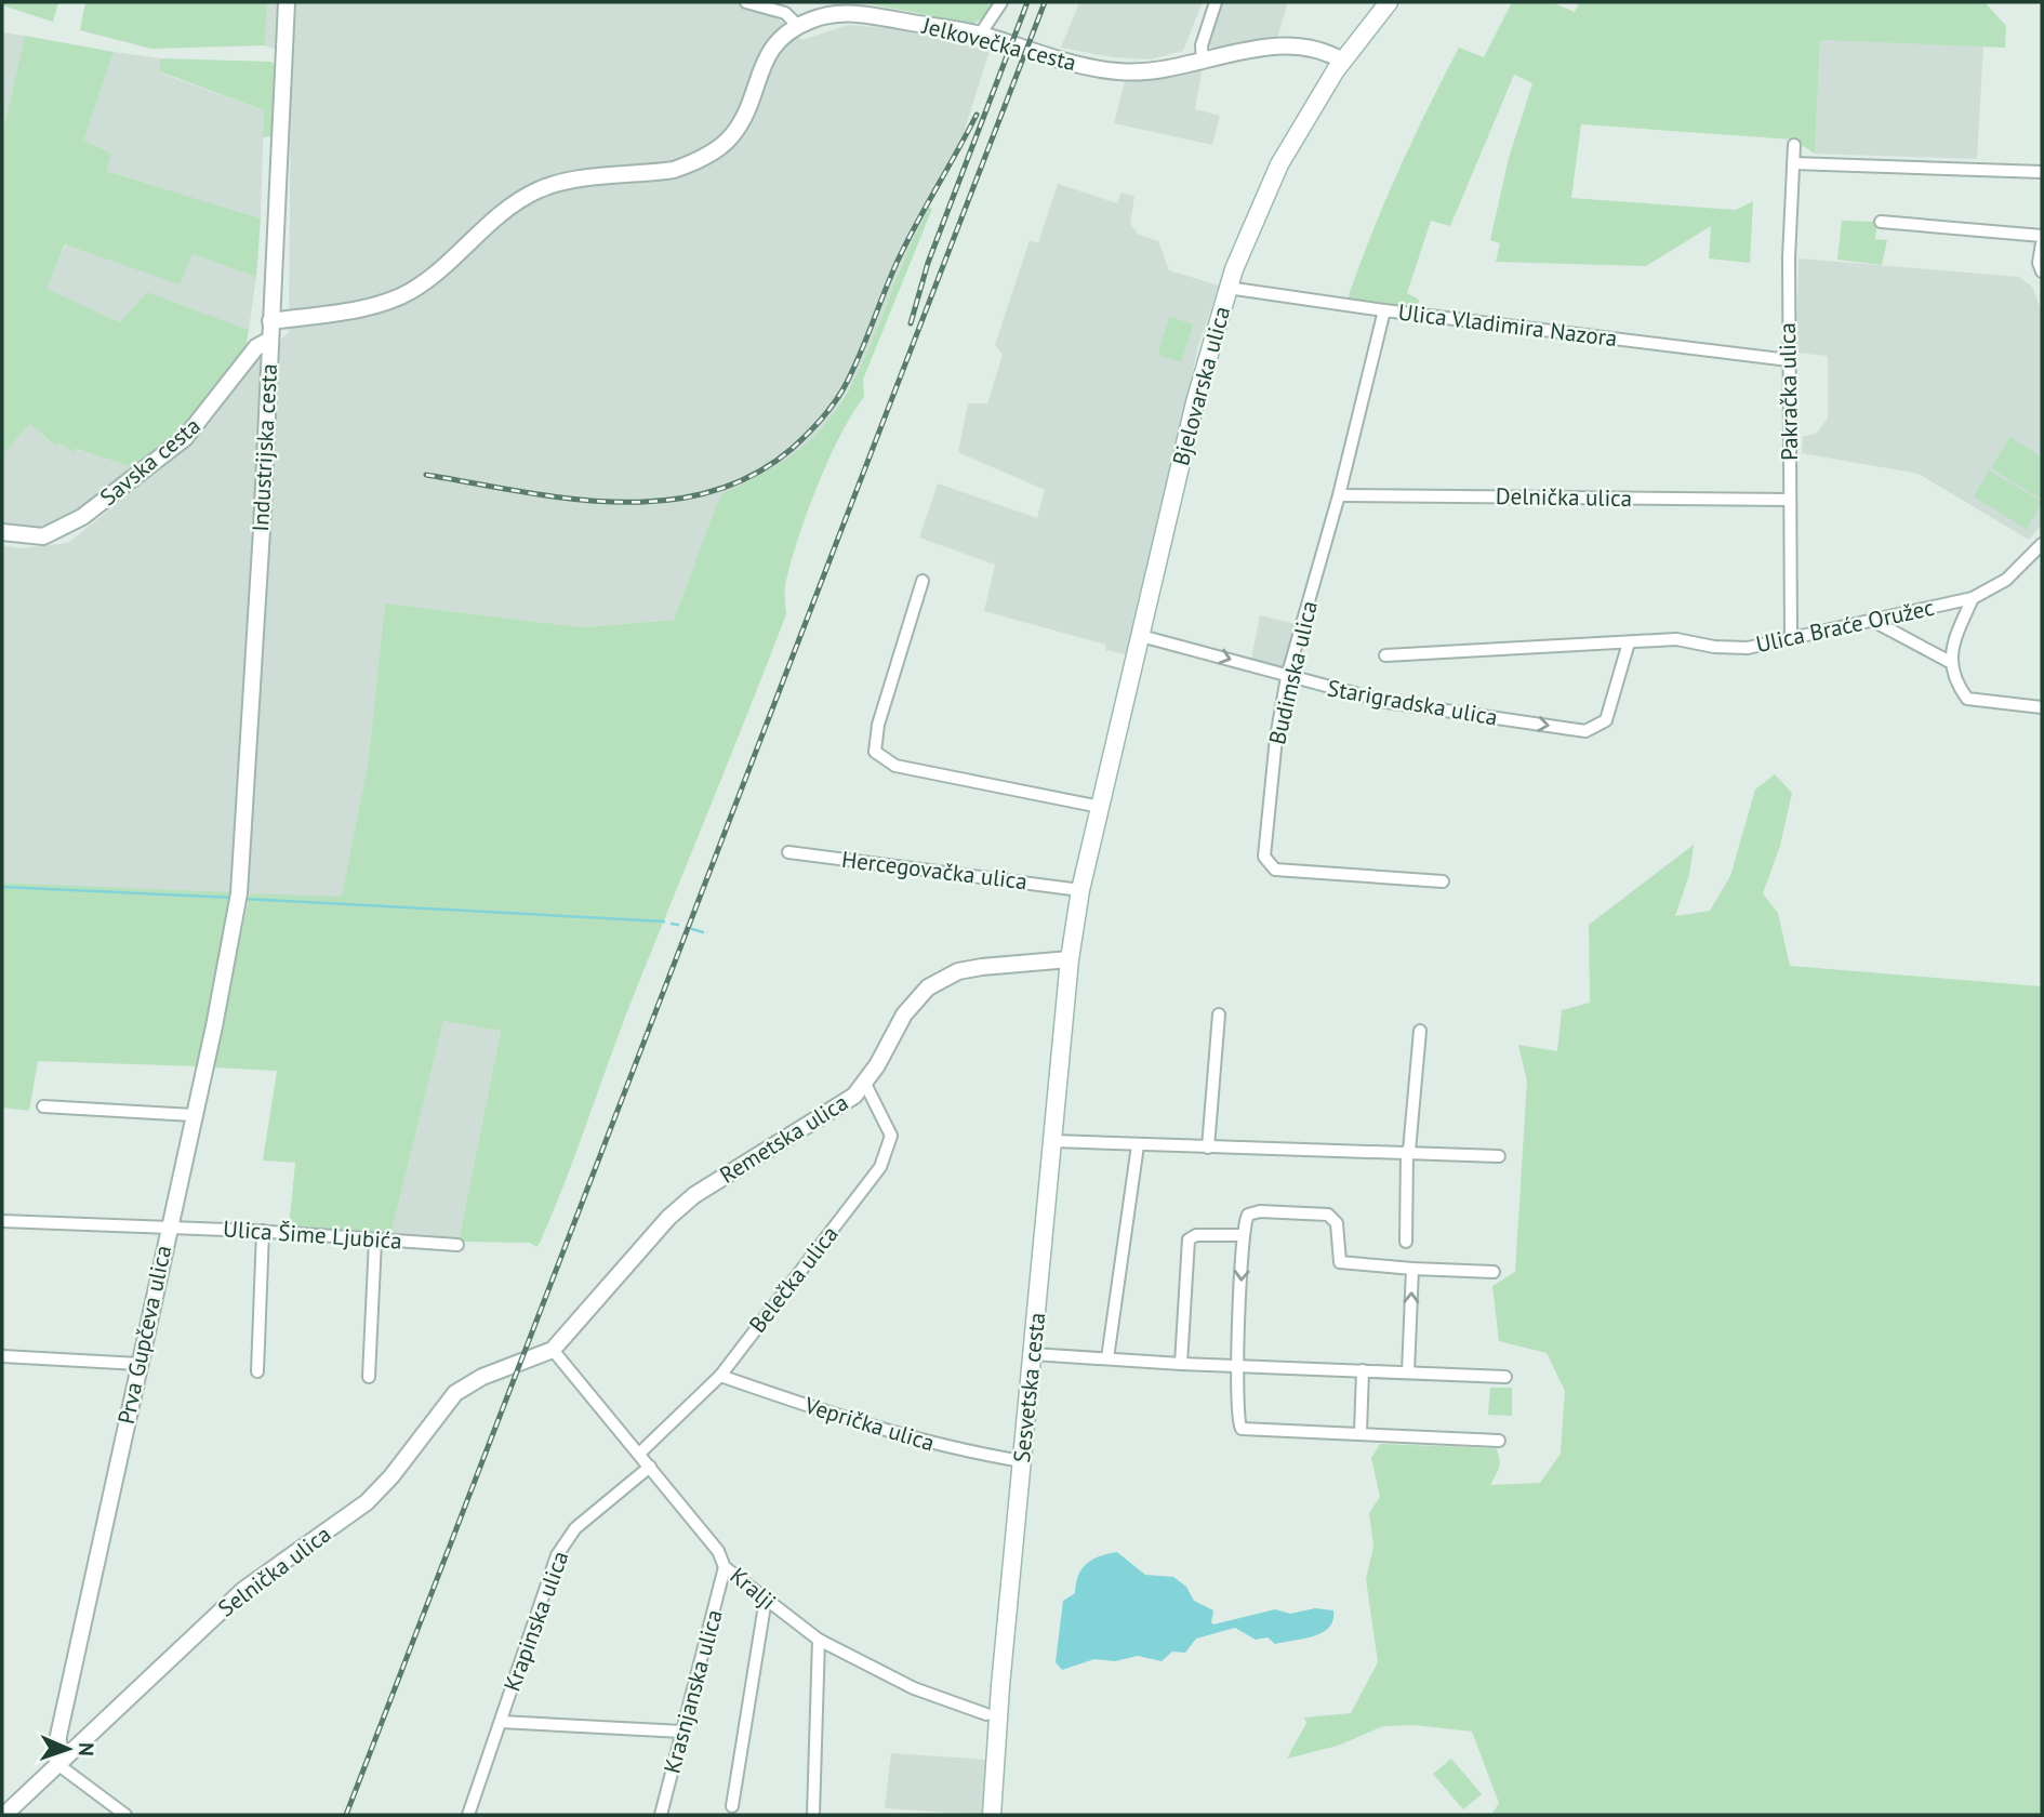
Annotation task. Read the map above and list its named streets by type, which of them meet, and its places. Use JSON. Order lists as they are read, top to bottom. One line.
{"streets":{"main road":["Bjelovarska ulica","Sesvetska cesta"],"street":["Jelkovečka cesta","Ulica Vladimira Nazora","Pakračka ulica","Industrijska cesta","Savska cesta","Delnička ulica","Ulica Braće Oružec","Budimska ulica","Starigradska ulica","Hercegovačka ulica","Remetska ulica","Ulica Šime Ljubića","Belečka ulica","Prva Gupčeva ulica","Veprička ulica","Selnička ulica","Kralji","Krapinska ulica","Krasnjanska ulica"]},"crossings":[["Jelkovečka cesta","Bjelovarska ulica"],["Jelkovečka cesta","Industrijska cesta"],["Ulica Vladimira Nazora","Bjelovarska ulica"],["Ulica Vladimira Nazora","Pakračka ulica"],["Ulica Vladimira Nazora","Budimska ulica"],["Bjelovarska ulica","Starigradska ulica"],["Bjelovarska ulica","Hercegovačka ulica"],["Bjelovarska ulica","Remetska ulica"],["Bjelovarska ulica","Sesvetska cesta"],["Pakračka ulica","Delnička ulica"],["Pakračka ulica","Ulica Braće Oružec"],["Industrijska cesta","Savska cesta"],["Industrijska cesta","Prva Gupčeva ulica"],["Delnička ulica","Budimska ulica"],["Ulica Braće Oružec","Starigradska ulica"],["Budimska ulica","Starigradska ulica"],["Remetska ulica","Belečka ulica"],["Remetska ulica","Sesvetska cesta"],["Remetska ulica","Selnička ulica"],["Remetska ulica","Kralji"],["Ulica Šime Ljubića","Prva Gupčeva ulica"],["Belečka ulica","Veprička ulica"],["Belečka ulica","Kralji"],["Prva Gupčeva ulica","Selnička ulica"],["Sesvetska cesta","Veprička ulica"],["Selnička ulica","Kralji"],["Kralji","Krapinska ulica"],["Kralji","Krasnjanska ulica"],["Krapinska ulica","Krasnjanska ulica"]],"one_way":["Starigradska ulica"],"north":"right"}
